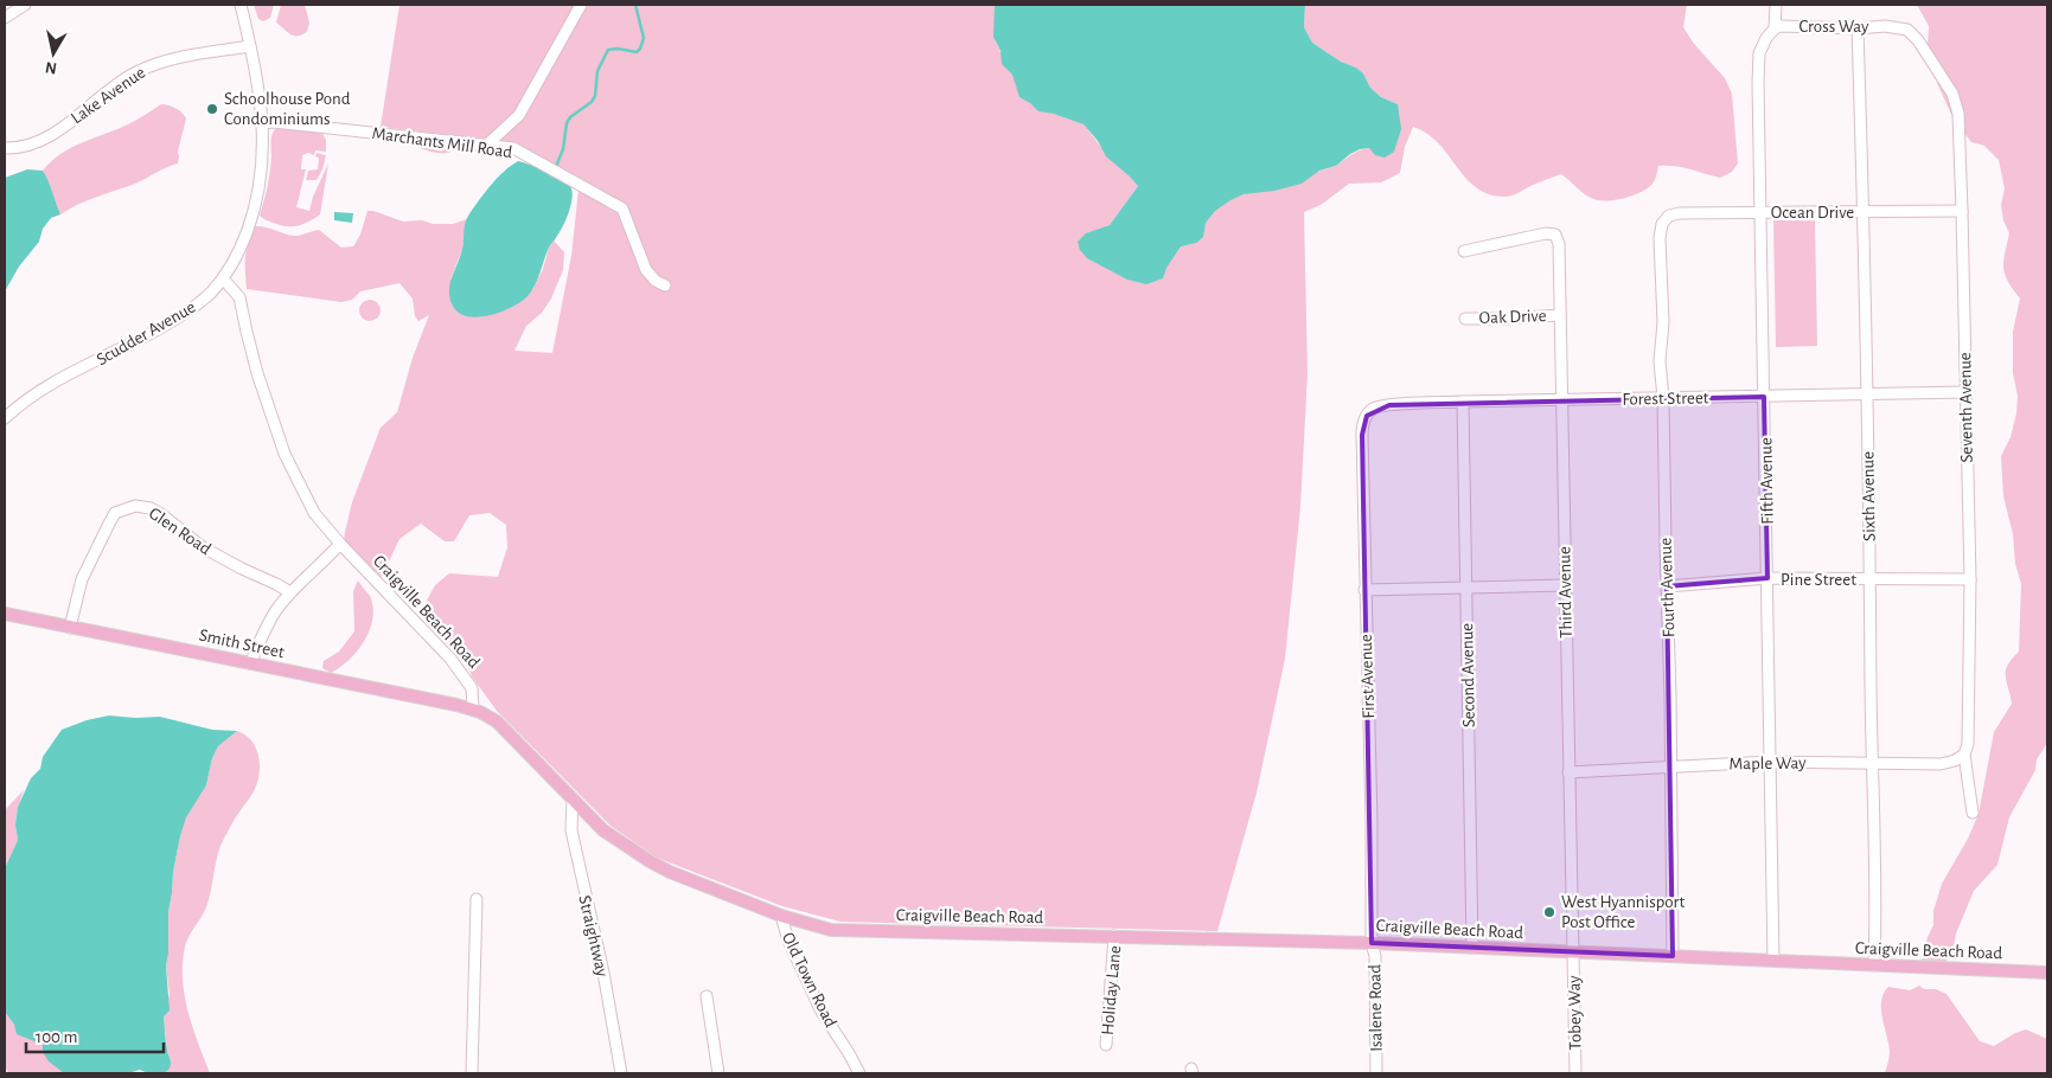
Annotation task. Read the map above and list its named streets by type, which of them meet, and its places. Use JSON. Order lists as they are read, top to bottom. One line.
{"streets":{"main road":["Craigville Beach Road","Smith Street"],"street":["Cross Way","Lake Avenue","Marchants Mill Road","Ocean Drive","Oak Drive","Scudder Avenue","Forest Street","Seventh Avenue","Fifth Avenue","Sixth Avenue","Glen Road","Pine Street","Fourth Avenue","Third Avenue","Second Avenue","First Avenue","Maple Way","Straightway","Old Town Road","Holiday Lane","Isalene Road","Tobey Way"]},"crossings":[["Cross Way","Seventh Avenue"],["Cross Way","Fifth Avenue"],["Cross Way","Sixth Avenue"],["Lake Avenue","Scudder Avenue"],["Marchants Mill Road","Scudder Avenue"],["Ocean Drive","Seventh Avenue"],["Ocean Drive","Fifth Avenue"],["Ocean Drive","Sixth Avenue"],["Ocean Drive","Fourth Avenue"],["Oak Drive","Third Avenue"],["Scudder Avenue","Craigville Beach Road"],["Forest Street","Seventh Avenue"],["Forest Street","Fifth Avenue"],["Forest Street","Sixth Avenue"],["Forest Street","Fourth Avenue"],["Forest Street","Third Avenue"],["Forest Street","Second Avenue"],["Forest Street","First Avenue"],["Seventh Avenue","Pine Street"],["Seventh Avenue","Maple Way"],["Fifth Avenue","Pine Street"],["Fifth Avenue","Craigville Beach Road"],["Fifth Avenue","Maple Way"],["Sixth Avenue","Pine Street"],["Sixth Avenue","Craigville Beach Road"],["Sixth Avenue","Maple Way"],["Glen Road","Smith Street"],["Pine Street","Fourth Avenue"],["Fourth Avenue","Craigville Beach Road"],["Fourth Avenue","Maple Way"],["Third Avenue","Craigville Beach Road"],["Third Avenue","Maple Way"],["Third Avenue","Tobey Way"],["Craigville Beach Road","Smith Street"],["Craigville Beach Road","Second Avenue"],["Craigville Beach Road","First Avenue"],["Craigville Beach Road","Straightway"],["Craigville Beach Road","Old Town Road"],["Craigville Beach Road","Holiday Lane"],["Craigville Beach Road","Isalene Road"],["Craigville Beach Road","Tobey Way"],["First Avenue","Isalene Road"]],"places":["Schoolhouse Pond Condominiums","West Hyannisport Post Office"],"scale_bar":"100 m","north":"bottom"}
